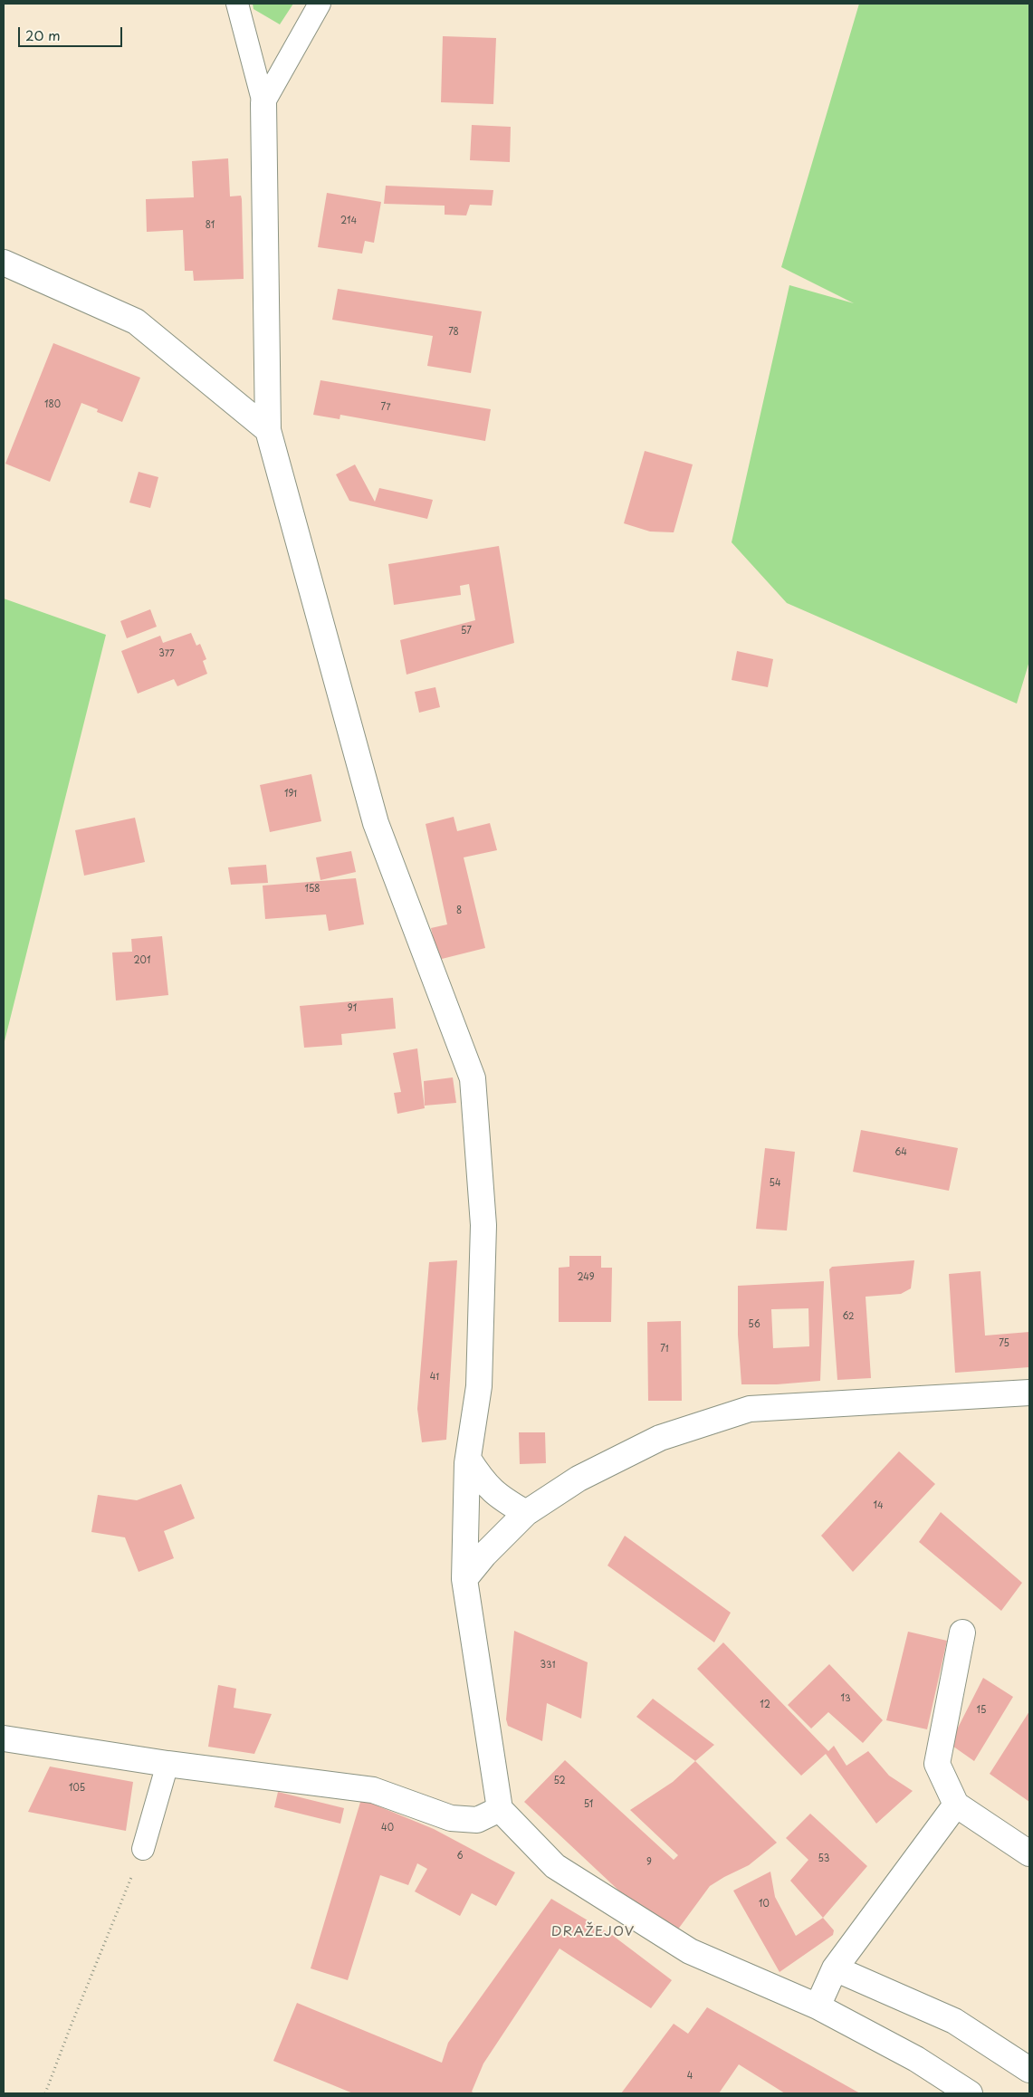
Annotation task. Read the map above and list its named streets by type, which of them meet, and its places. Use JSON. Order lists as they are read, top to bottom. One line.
{"districts":["DRAŽEJOV"],"house_numbers":["214","81","78","180","77","57","377","191","158","8","201","91","64","54","249","62","56","75","71","41","14","331","13","12","15","52","105","51","40","6","53","9","10","4"],"scale_bar":"20 m"}
